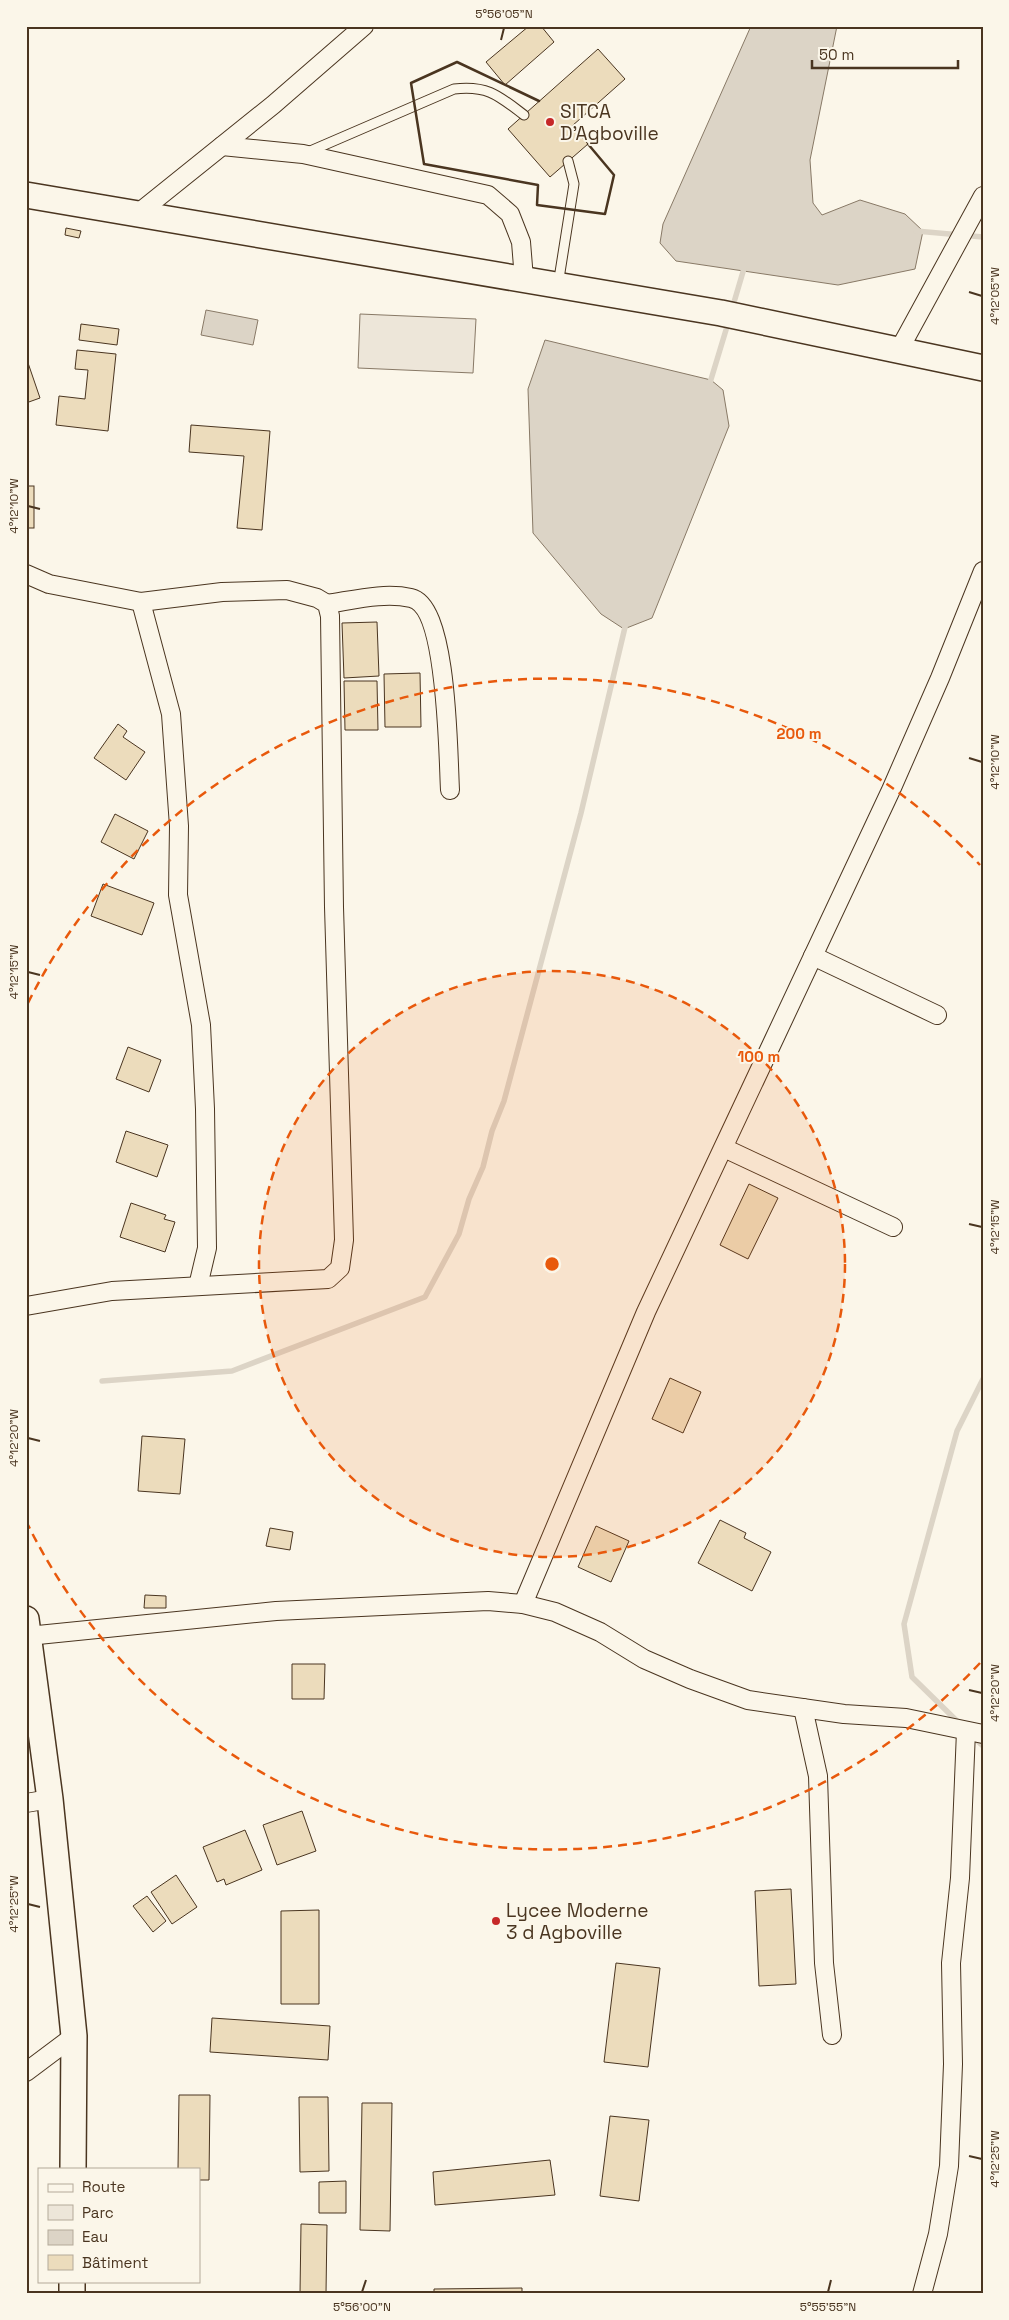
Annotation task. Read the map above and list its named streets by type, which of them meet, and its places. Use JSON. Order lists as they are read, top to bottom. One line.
{"places":["SITCA D'Agboville","Lycee Moderne 3 d Agboville"],"legend":["Route","Parc","Eau","Bâtiment"],"scale_bar":"50 m","coordinates":["5°56'05\"N","4°12'05\"W","4°12'10\"W","4°12'15\"W","4°12'20\"W","4°12'25\"W","5°56'00\"N","5°55'55\"N"],"rings":["200 m","100 m"]}
